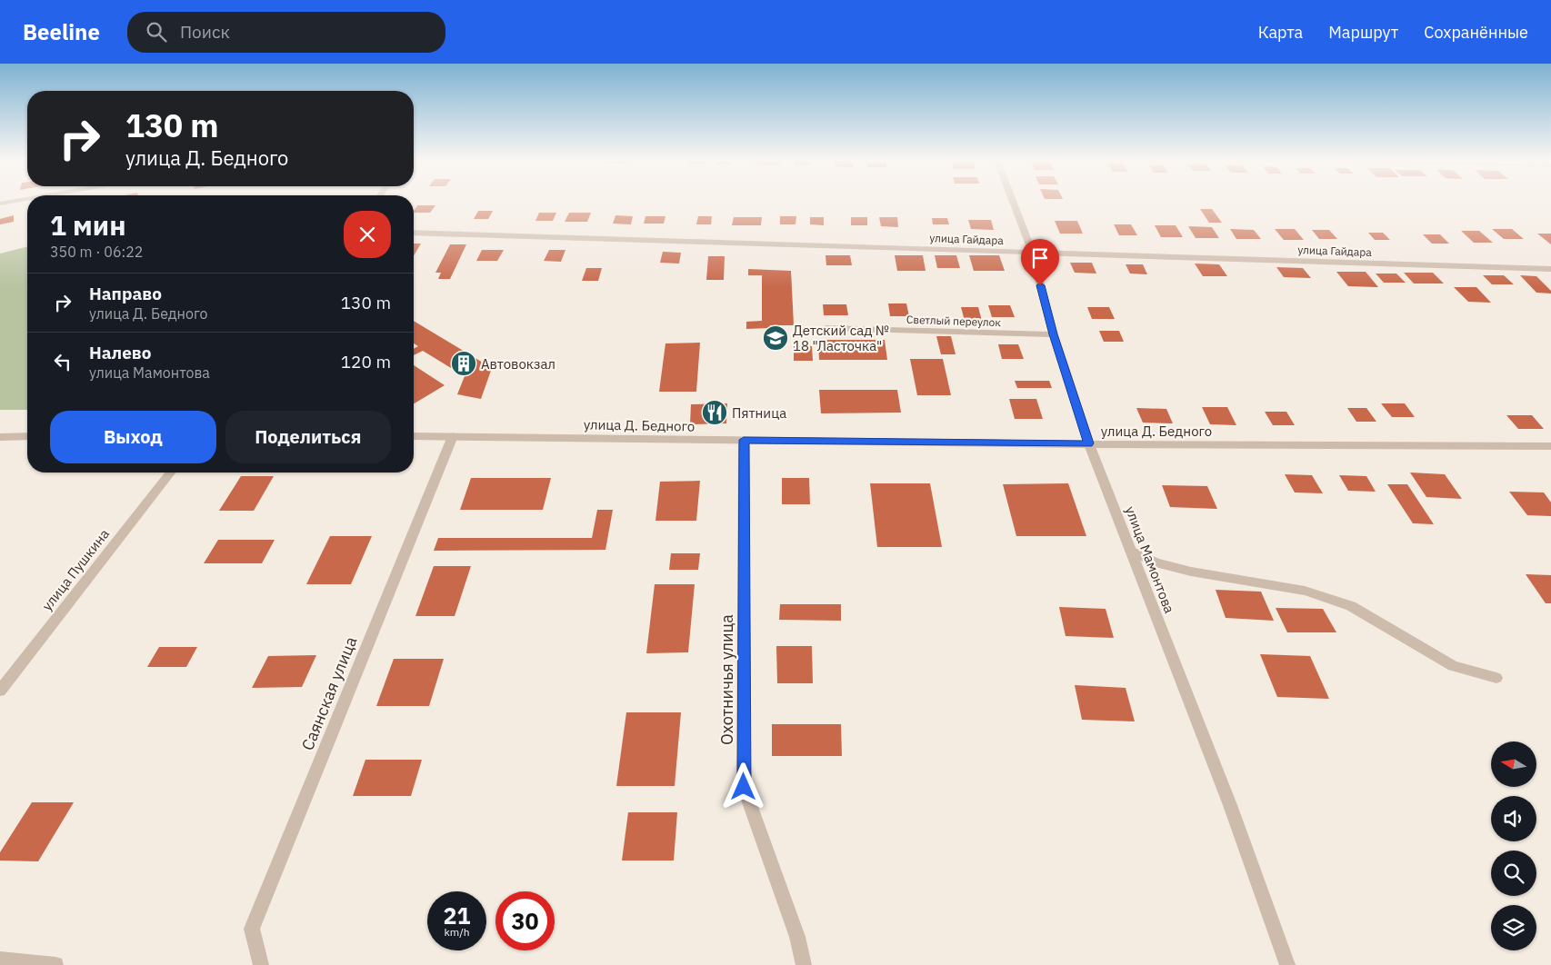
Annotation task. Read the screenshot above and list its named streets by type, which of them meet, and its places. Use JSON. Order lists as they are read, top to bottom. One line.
{"streets":{"street":["улица Гайдара","Светлый переулок","улица Д. Бедного","улица Мамонтова","улица Пушкина","Охотничья улица","Саянская улица"]},"crossings":[["улица Гайдара","улица Мамонтова"],["Светлый переулок","улица Мамонтова"],["улица Д. Бедного","улица Мамонтова"],["улица Д. Бедного","Охотничья улица"],["улица Д. Бедного","Саянская улица"]],"places":{"school or university":["Детский сад № 18 \"Ласточка\""],"building":["Автовокзал"],"restaurant":["Пятница"]},"north":"left","page":{"header":"Beeline","search":"Поиск","nav":["Карта","Маршрут","Сохранённые"],"turn":["130 m","улица Д. Бедного"],"heading":["1 мин","350 m · 06:22"],"list":[{"name":"Направо","note":"улица Д. Бедного","value":"130 m"},{"name":"Налево","note":"улица Мамонтова","value":"120 m"}],"buttons":["Выход","Поделиться"],"speed":"21 km/h","limit":"30"}}
